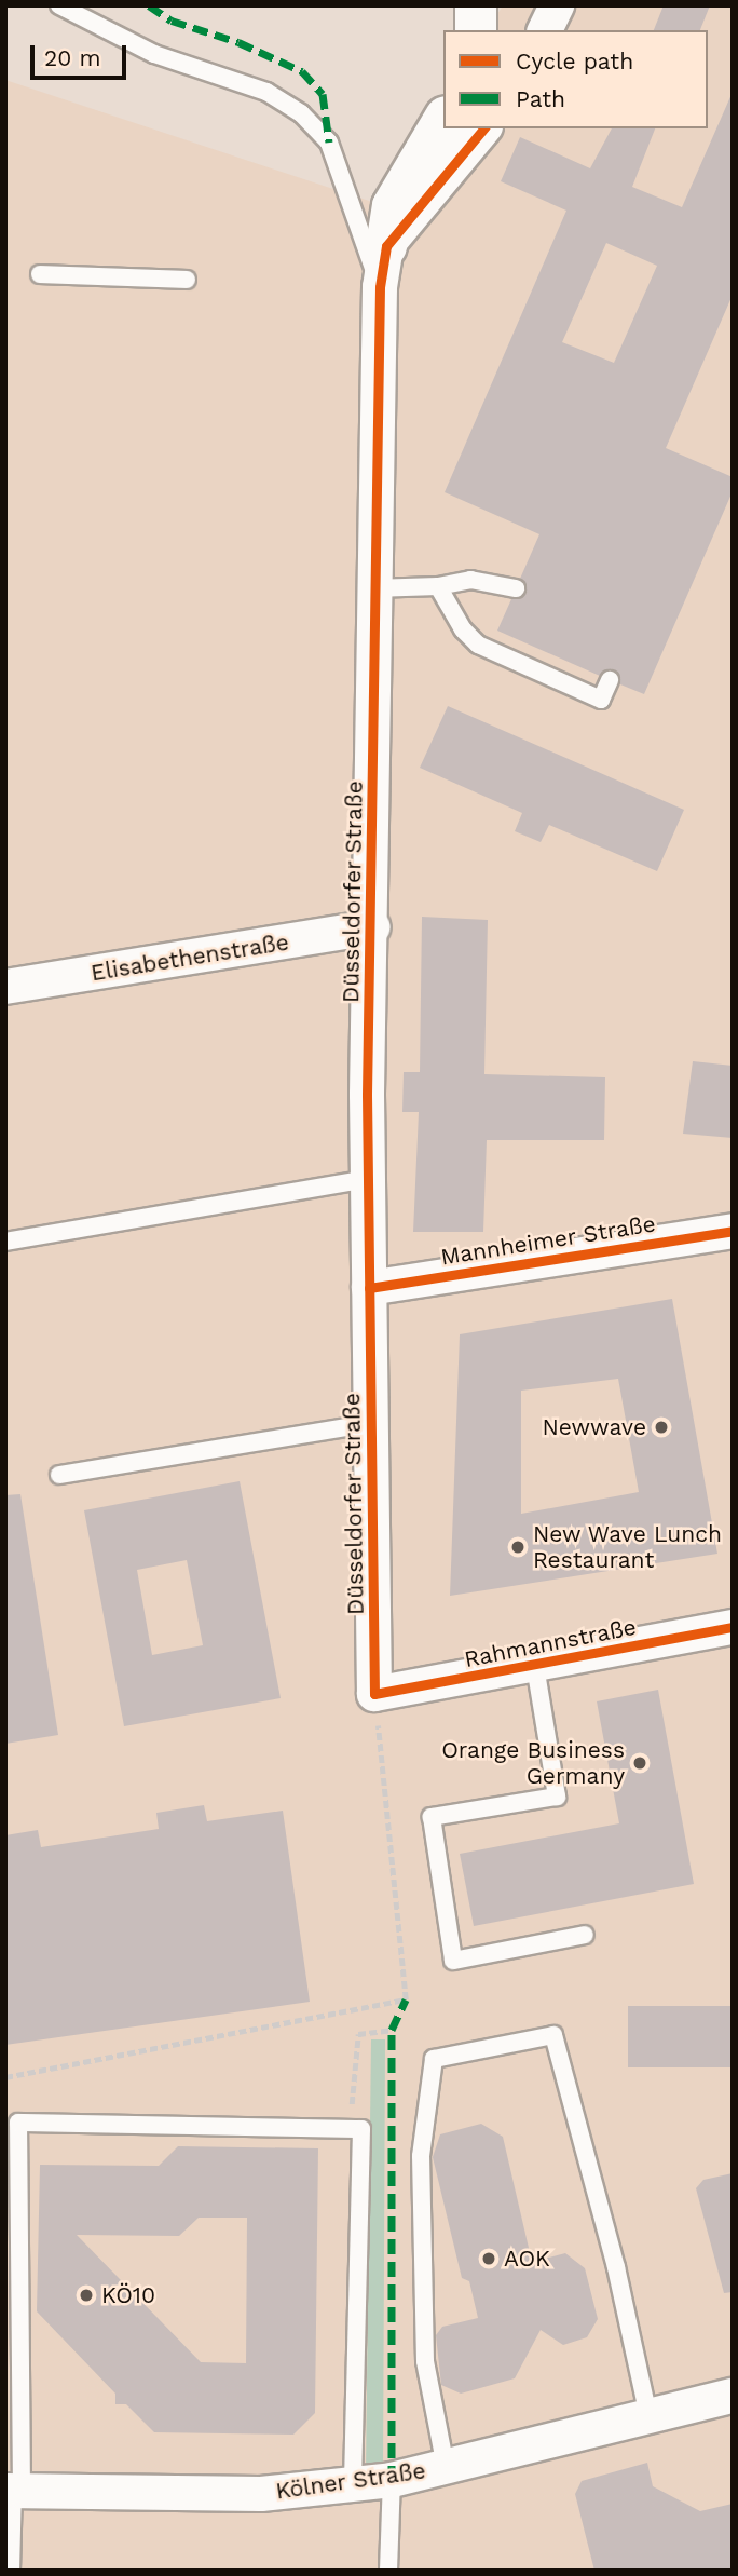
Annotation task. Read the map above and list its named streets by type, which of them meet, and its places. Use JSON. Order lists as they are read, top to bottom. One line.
{"streets":{"street":["Düsseldorfer Straße","Elisabethenstraße","Mannheimer Straße","Rahmannstraße","Kölner Straße"]},"crossings":[["Düsseldorfer Straße","Elisabethenstraße"],["Düsseldorfer Straße","Mannheimer Straße"],["Düsseldorfer Straße","Rahmannstraße"]],"places":["Newwave","New Wave Lunch Restaurant","Orange Business Germany","AOK","KÖ10"],"legend":["Cycle path","Path"],"scale_bar":"20 m"}
